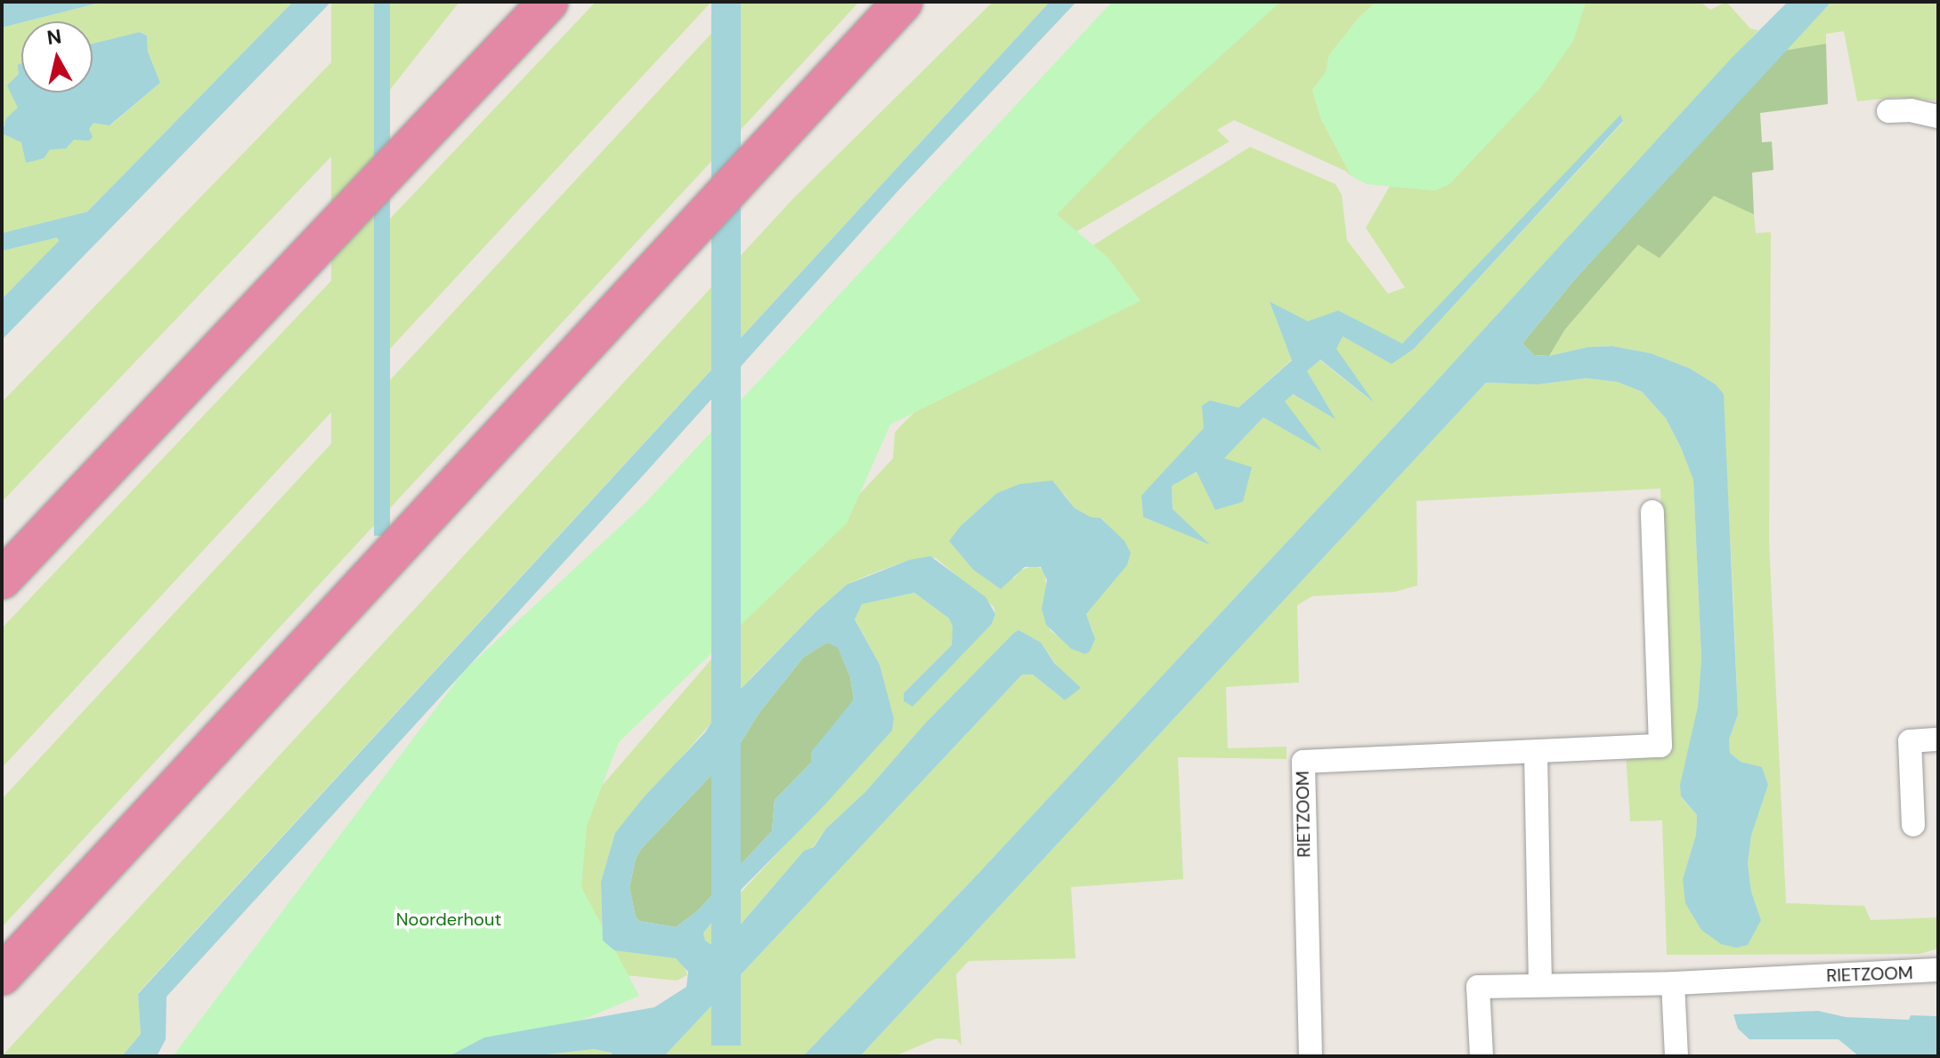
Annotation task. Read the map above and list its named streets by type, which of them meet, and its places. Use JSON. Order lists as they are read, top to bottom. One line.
{"streets":{"street":["RIETZOOM"]},"parks":["Noorderhout"],"north":"top"}
